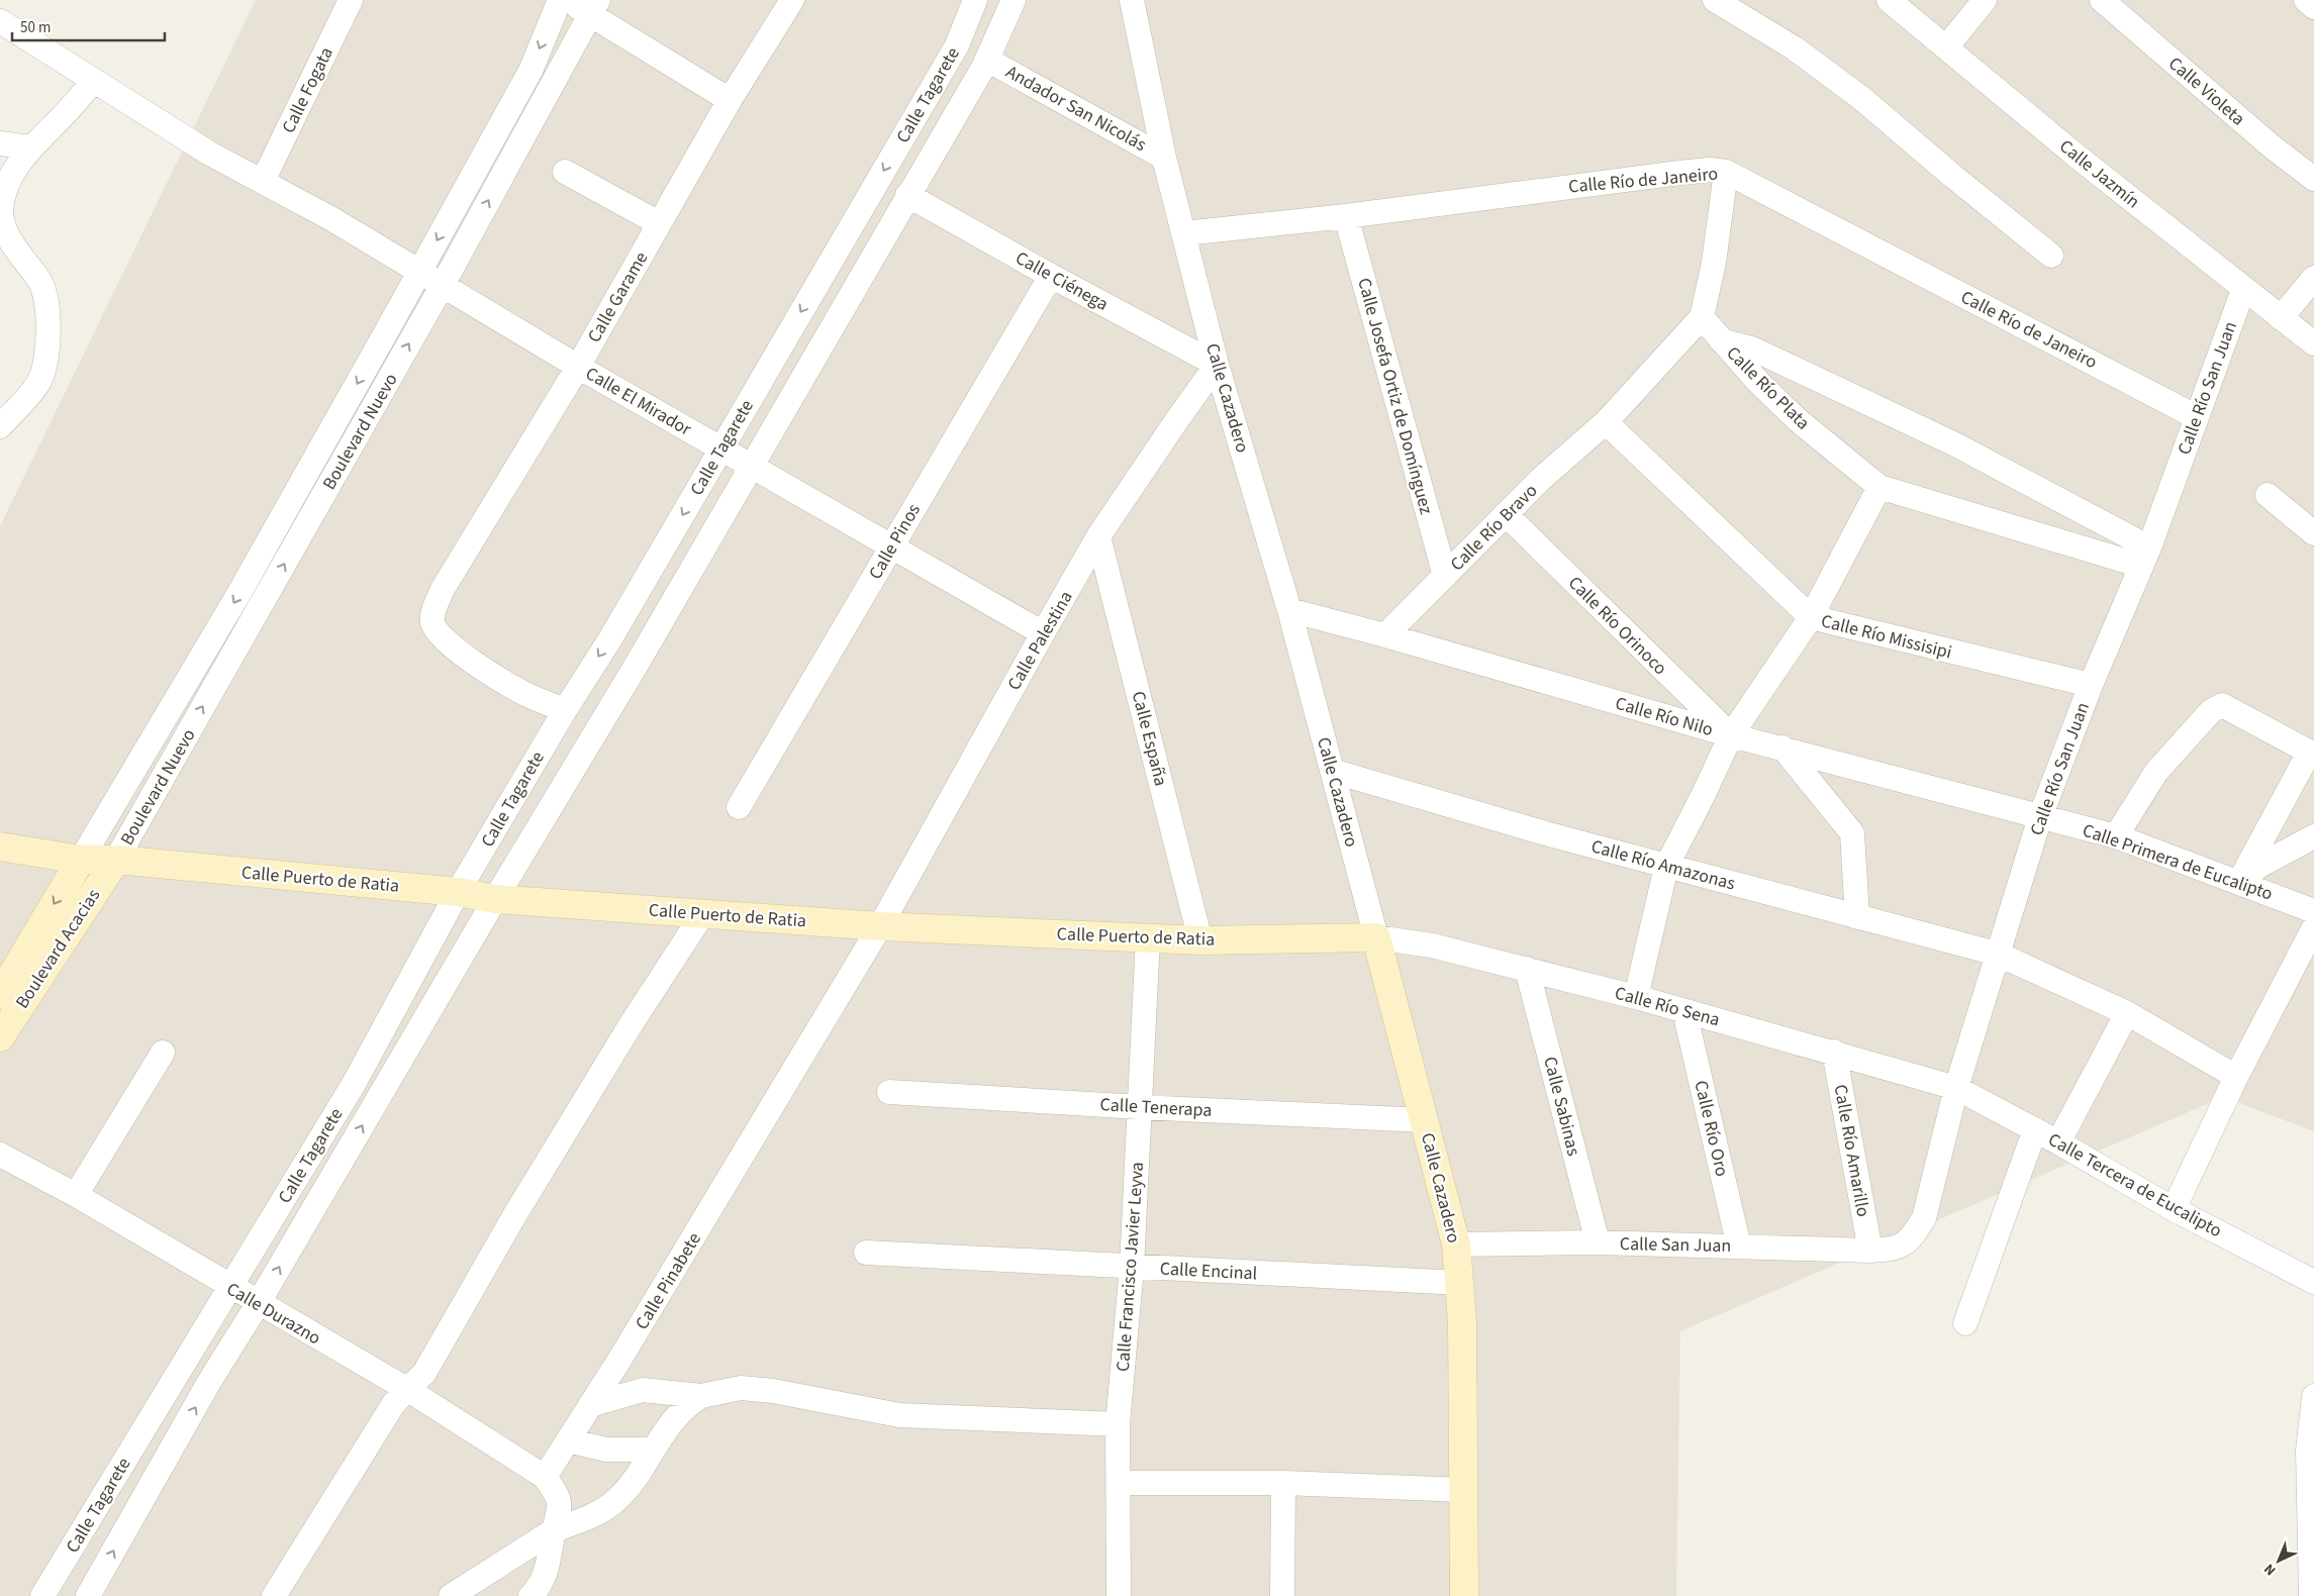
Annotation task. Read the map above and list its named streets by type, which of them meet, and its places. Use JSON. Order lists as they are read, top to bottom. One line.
{"streets":{"street":["Calle Fogata","Calle Violeta","Calle Tagarete","Andador San Nicolás","Calle Jazmín","Calle Río de Janeiro","Calle Ciénega","Calle Garame","Calle Río Plata","Calle Río San Juan","Calle Josefa Ortiz de Domínguez","Calle Cazadero","Calle El Mirador","Boulevard Nuevo","Calle Río Bravo","Calle Pinos","Calle Río Orinoco","Calle Río Missisipi","Calle Palestina","Calle Río Nilo","Calle España","Calle Primera de Eucalipto","Calle Río Amazonas","Calle Puerto de Ratia","Boulevard Acacias","Calle Río Sena","Calle Sabinas","Calle Tenerapa","Calle Río Oro","Calle Río Amarillo","Calle Tercera de Eucalipto","Calle San Juan","Calle Francisco Javier Leyva","Calle Encinal","Calle Pinabete","Calle Durazno"]},"crossings":[["Calle Fogata","Calle El Mirador"],["Calle Tagarete","Andador San Nicolás"],["Calle Tagarete","Calle Ciénega"],["Calle Tagarete","Calle Garame"],["Calle Tagarete","Calle El Mirador"],["Calle Tagarete","Calle Puerto de Ratia"],["Calle Tagarete","Calle Durazno"],["Andador San Nicolás","Calle Cazadero"],["Calle Jazmín","Calle Río San Juan"],["Calle Río de Janeiro","Calle Río San Juan"],["Calle Río de Janeiro","Calle Josefa Ortiz de Domínguez"],["Calle Río de Janeiro","Calle Cazadero"],["Calle Ciénega","Calle Cazadero"],["Calle Ciénega","Calle Pinos"],["Calle Ciénega","Calle Palestina"],["Calle Garame","Calle El Mirador"],["Calle Río Plata","Calle Río San Juan"],["Calle Río San Juan","Calle Río Missisipi"],["Calle Río San Juan","Calle Río Nilo"],["Calle Río San Juan","Calle Primera de Eucalipto"],["Calle Río San Juan","Calle Río Amazonas"],["Calle Río San Juan","Calle Río Sena"],["Calle Río San Juan","Calle Tercera de Eucalipto"],["Calle Río San Juan","Calle San Juan"],["Calle Josefa Ortiz de Domínguez","Calle Río Bravo"],["Calle Cazadero","Calle Palestina"],["Calle Cazadero","Calle Río Nilo"],["Calle Cazadero","Calle Río Amazonas"],["Calle Cazadero","Calle Puerto de Ratia"],["Calle Cazadero","Calle Río Sena"],["Calle Cazadero","Calle Tenerapa"],["Calle Cazadero","Calle San Juan"],["Calle Cazadero","Calle Encinal"],["Calle El Mirador","Boulevard Nuevo"],["Calle El Mirador","Calle Pinos"],["Calle El Mirador","Calle Palestina"],["Boulevard Nuevo","Calle Puerto de Ratia"],["Boulevard Nuevo","Boulevard Acacias"],["Calle Río Bravo","Calle Río Orinoco"],["Calle Río Bravo","Calle Río Missisipi"],["Calle Río Bravo","Calle Río Nilo"],["Calle Río Orinoco","Calle Río Nilo"],["Calle Palestina","Calle España"],["Calle Palestina","Calle Puerto de Ratia"],["Calle Palestina","Calle Pinabete"],["Calle Río Nilo","Calle Primera de Eucalipto"],["Calle España","Calle Puerto de Ratia"],["Calle Puerto de Ratia","Boulevard Acacias"],["Calle Puerto de Ratia","Calle Río Sena"],["Calle Puerto de Ratia","Calle Francisco Javier Leyva"],["Calle Puerto de Ratia","Calle Pinabete"],["Calle Río Sena","Calle Sabinas"],["Calle Río Sena","Calle Río Oro"],["Calle Río Sena","Calle Río Amarillo"],["Calle Río Sena","Calle Tercera de Eucalipto"],["Calle Sabinas","Calle San Juan"],["Calle Tenerapa","Calle Francisco Javier Leyva"],["Calle Río Oro","Calle San Juan"],["Calle Río Amarillo","Calle San Juan"],["Calle Francisco Javier Leyva","Calle Encinal"],["Calle Pinabete","Calle Durazno"]],"scale_bar":"50 m","north":"bottom left"}
